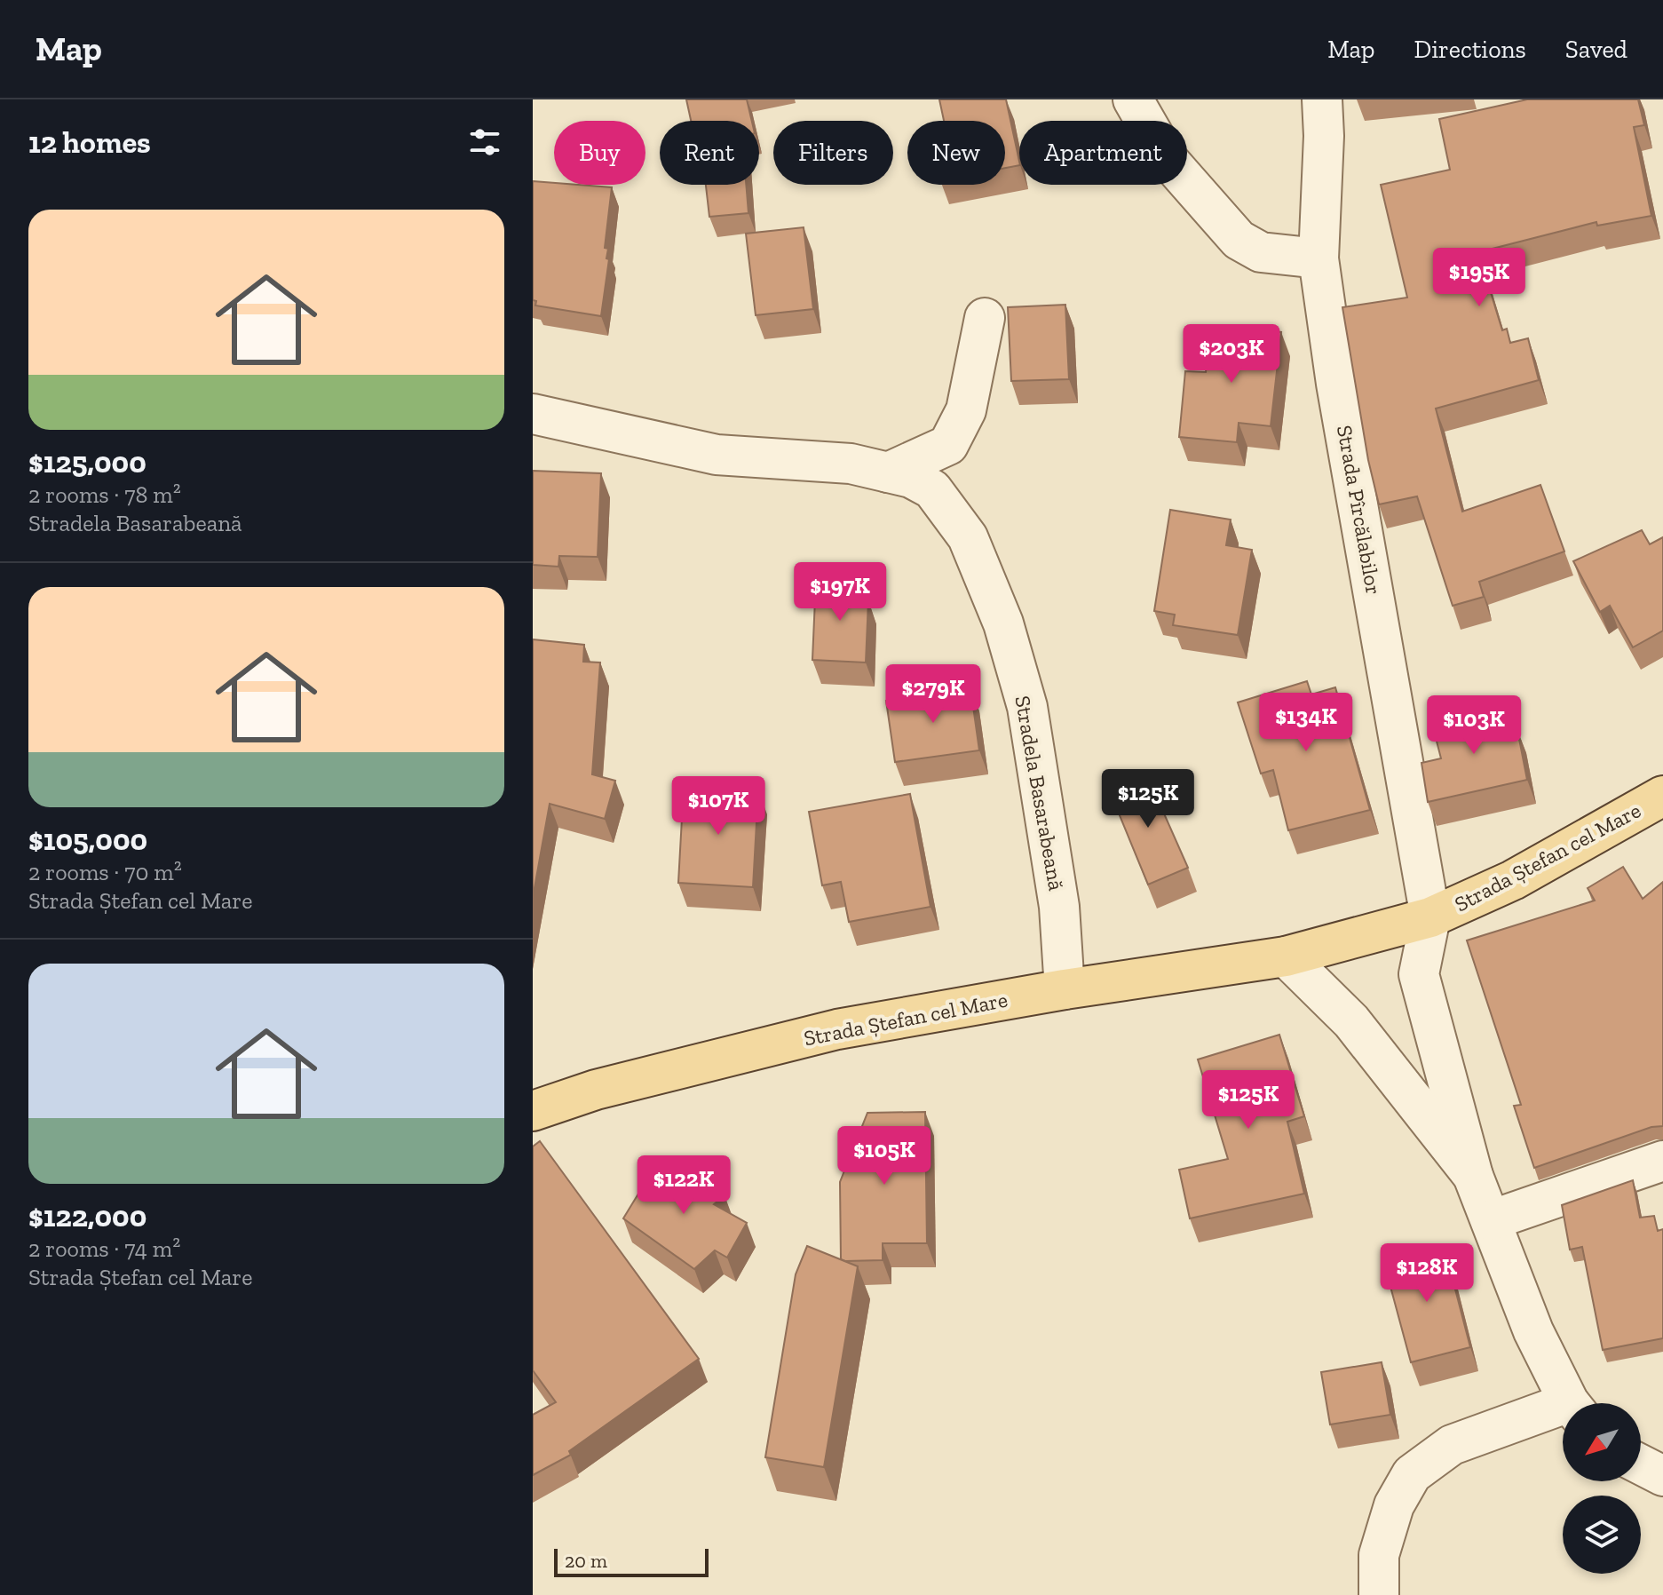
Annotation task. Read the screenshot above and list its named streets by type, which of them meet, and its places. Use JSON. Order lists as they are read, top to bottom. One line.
{"streets":{"main road":["Strada Ștefan cel Mare"],"street":["Strada Pîrcălabilor","Stradela Basarabeană"]},"crossings":[["Strada Pîrcălabilor","Strada Ștefan cel Mare"],["Stradela Basarabeană","Strada Ștefan cel Mare"]],"scale_bar":"20 m","north":"bottom left","page":{"header":"Map","nav":["Map","Directions","Saved"],"heading":"12 homes","chip":["Buy","Rent","Filters","New","Apartment"],"list":[{"name":"$125,000","note":"2 rooms · 78 m² · Stradela Basarabeană"},{"name":"$105,000","note":"2 rooms · 70 m² · Strada Ștefan cel Mare"},{"name":"$122,000","note":"2 rooms · 74 m² · Strada Ștefan cel Mare"}],"price":["$195K","$203K","$197K","$279K","$134K","$103K","$125K","$107K","$125K","$105K","$122K","$128K"],"scale":"20 m"}}
